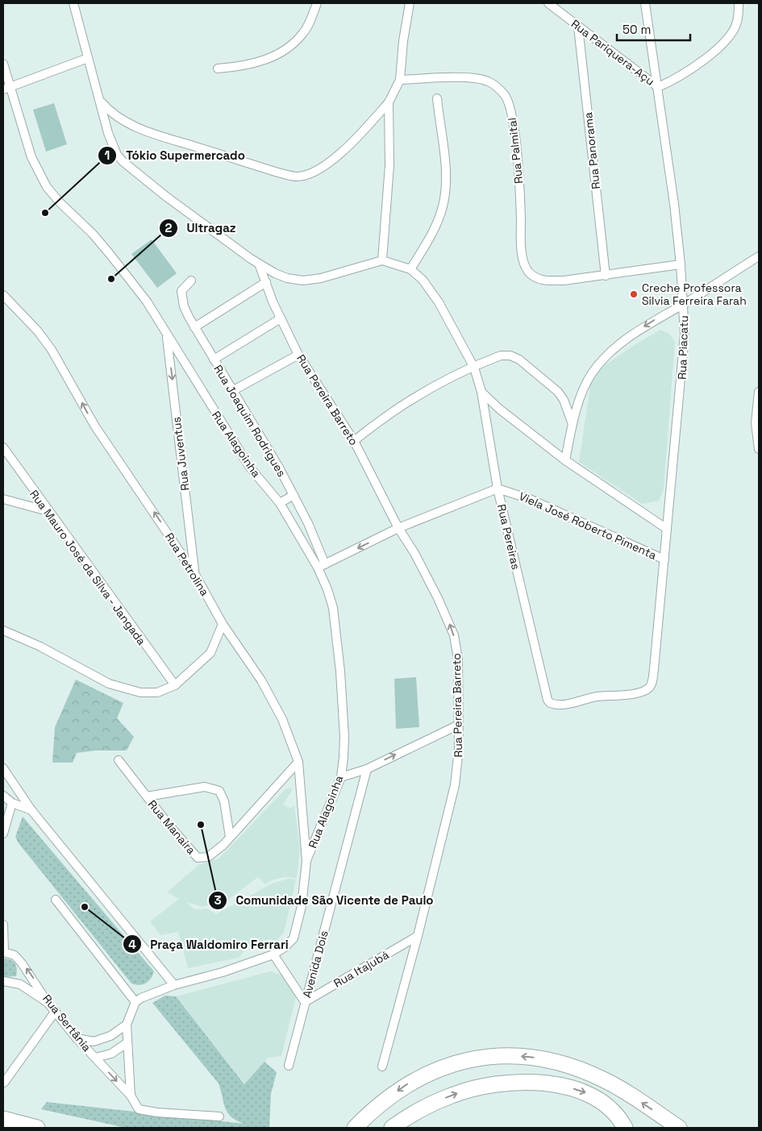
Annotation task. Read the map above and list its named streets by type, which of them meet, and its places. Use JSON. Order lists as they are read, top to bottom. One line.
{"streets":{"street":["Rua Pariquera-Açu","Rua Palmital","Rua Panorama","Rua Piacatu","Rua Pereira Barreto","Rua Joaquim Rodrigues","Rua Alagoinha","Rua Juventus","Viela José Roberto Pimenta","Rua Pereiras","Rua Petrolina","Rua Mauro José da Silva - Jangada","Rua Manaíra","Avenida Dois","Rua Itajubá","Rua Sertânia"]},"crossings":[["Rua Pariquera-Açu","Rua Panorama"],["Rua Pariquera-Açu","Rua Piacatu"],["Rua Palmital","Rua Panorama"],["Rua Palmital","Rua Piacatu"],["Rua Piacatu","Viela José Roberto Pimenta"],["Rua Piacatu","Rua Pereiras"],["Rua Pereira Barreto","Rua Itajubá"],["Rua Joaquim Rodrigues","Rua Alagoinha"],["Rua Alagoinha","Rua Juventus"],["Rua Alagoinha","Rua Petrolina"],["Rua Juventus","Rua Petrolina"],["Viela José Roberto Pimenta","Rua Pereiras"],["Rua Petrolina","Rua Manaíra"],["Avenida Dois","Rua Itajubá"]],"one_way":["Rua Juventus","Rua Petrolina"],"places":["Tókio Supermercado","Ultragaz","Creche Professora Silvia Ferreira Farah","Comunidade São Vicente de Paulo","Praça Waldomiro Ferrari"],"scale_bar":"50 m"}
